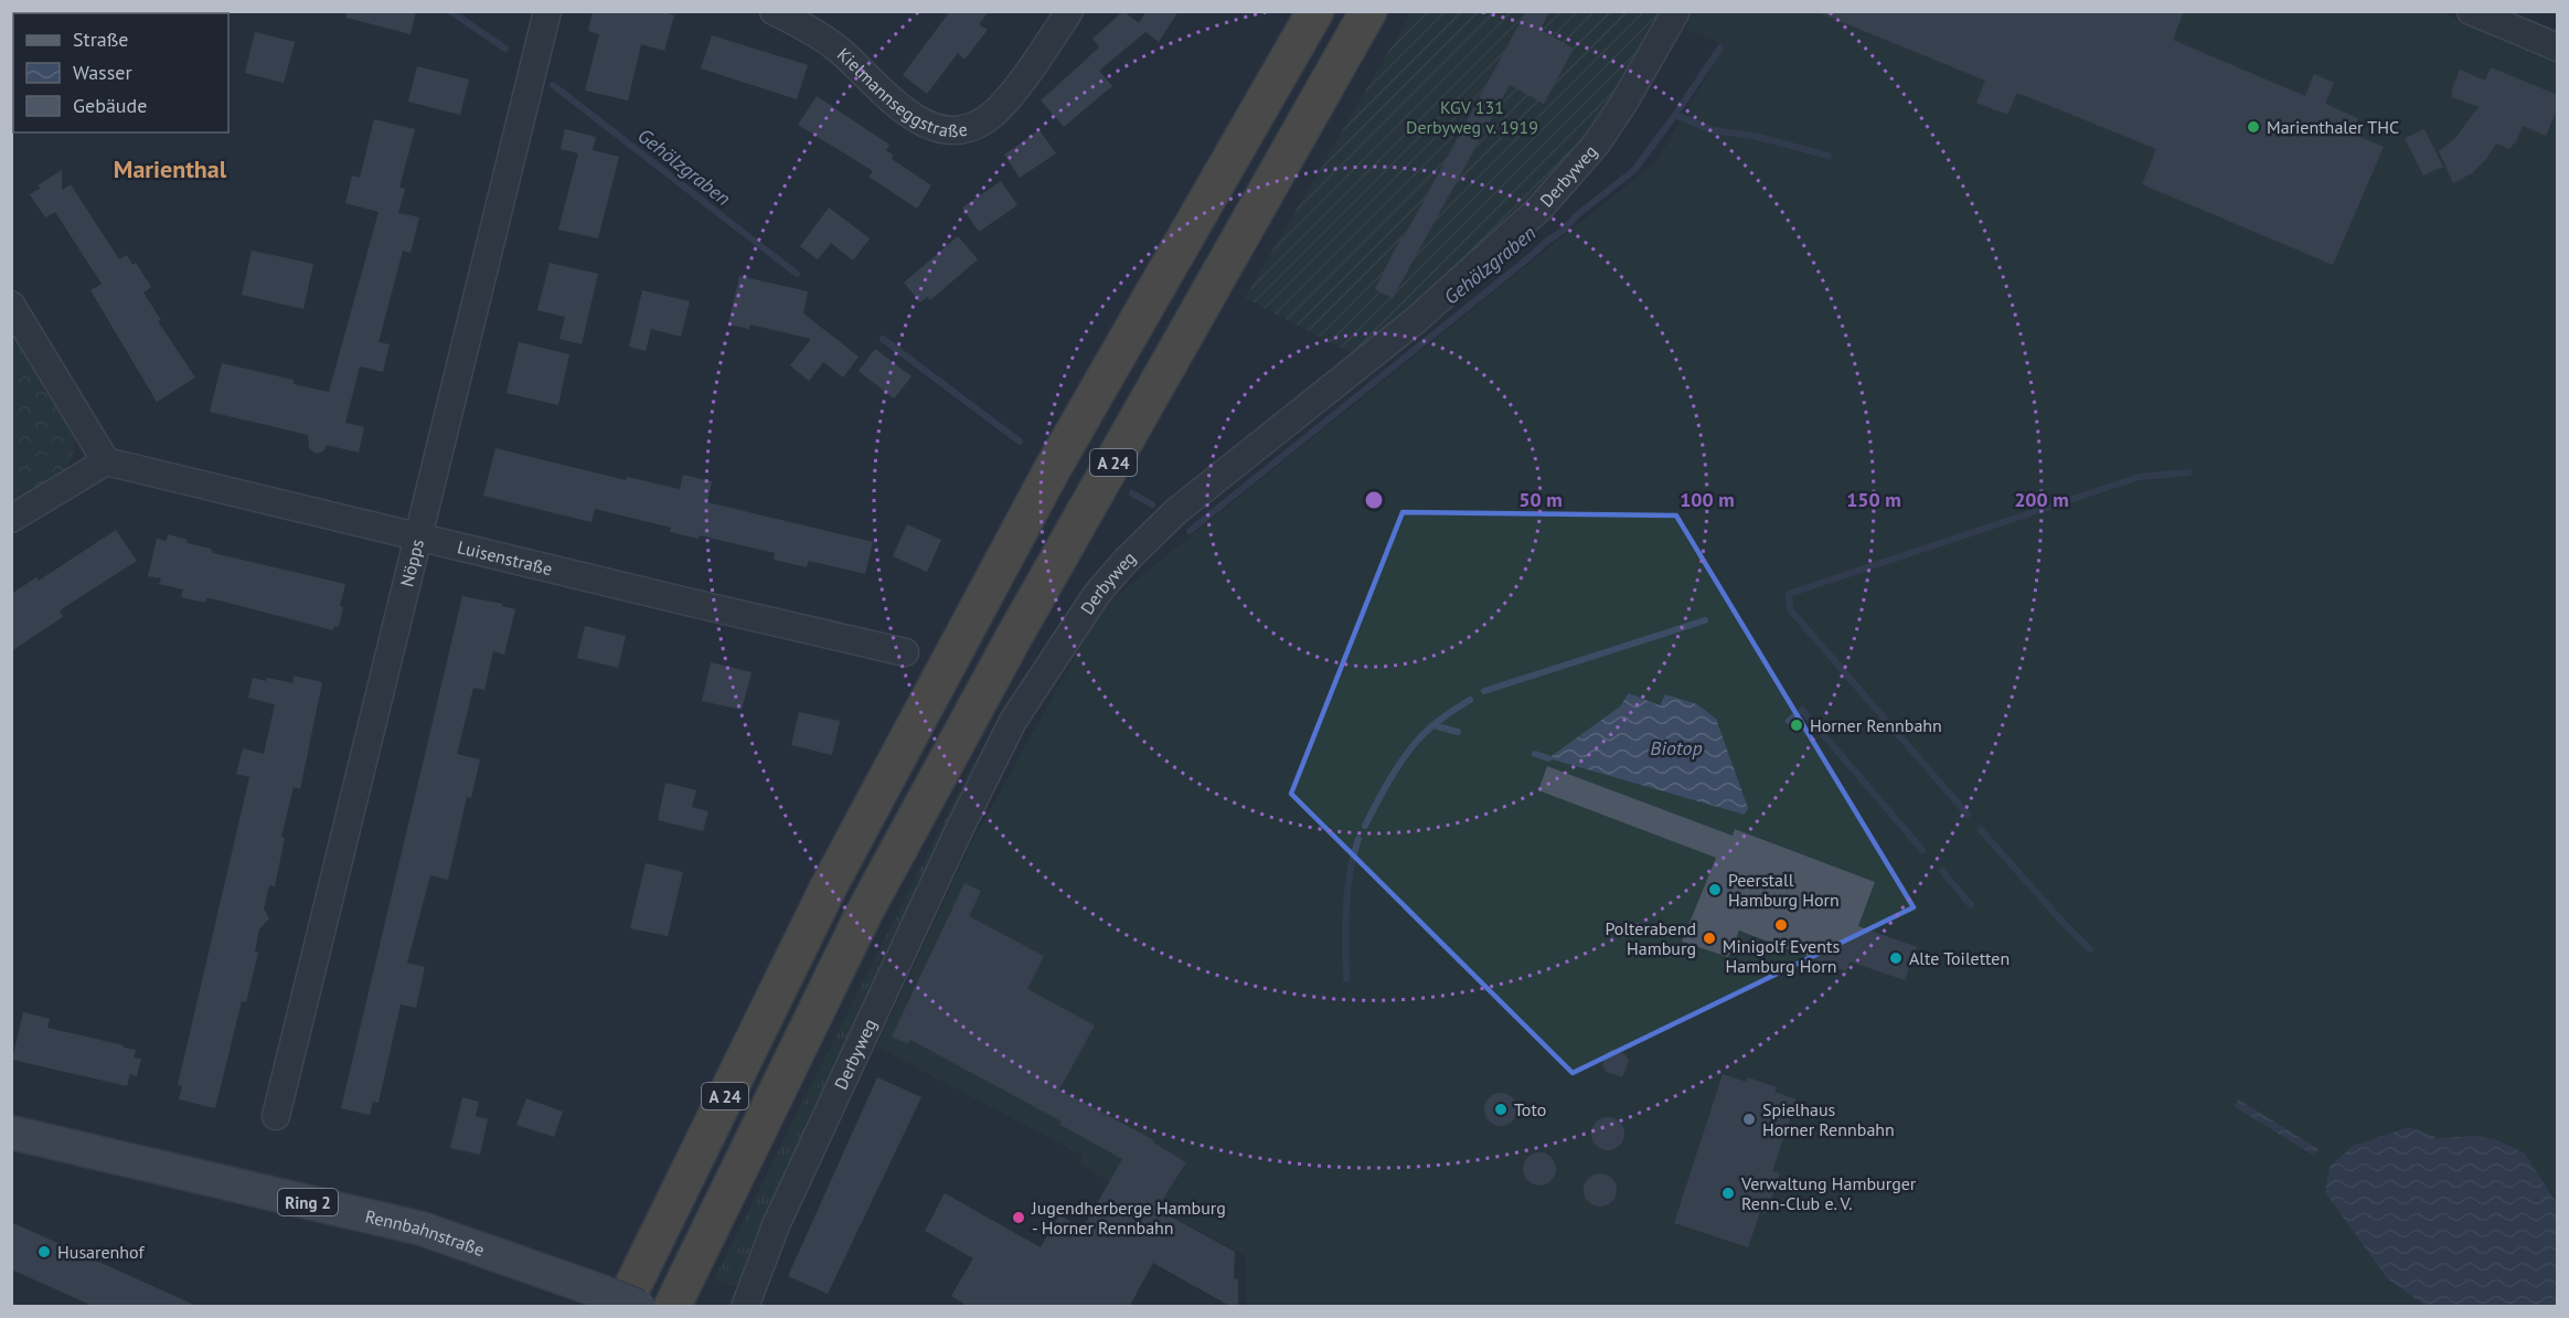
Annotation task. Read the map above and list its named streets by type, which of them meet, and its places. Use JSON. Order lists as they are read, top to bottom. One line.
{"streets":{"highway":["A 24"],"main road":["Ring 2","Rennbahnstraße"],"street":["Kielmannseggstraße","Derbyweg","Luisenstraße","Nöpps"]},"crossings":[["A 24","Rennbahnstraße"],["Luisenstraße","Nöpps"]],"districts":["Marienthal"],"water":["Gehölzgraben","Biotop"],"parks":["KGV 131 Derbyweg v. 1919"],"places":["Marienthaler THC","Horner Rennbahn","Peerstall Hamburg Horn","Minigolf Events Hamburg Horn","Polterabend Hamburg","Alte Toiletten","Toto","Spielhaus Horner Rennbahn","Verwaltung Hamburger Renn-Club e. V.","Jugendherberge Hamburg - Horner Rennbahn","Husarenhof"],"legend":["Straße","Wasser","Gebäude"],"rings":["50 m","100 m","150 m","200 m"]}
